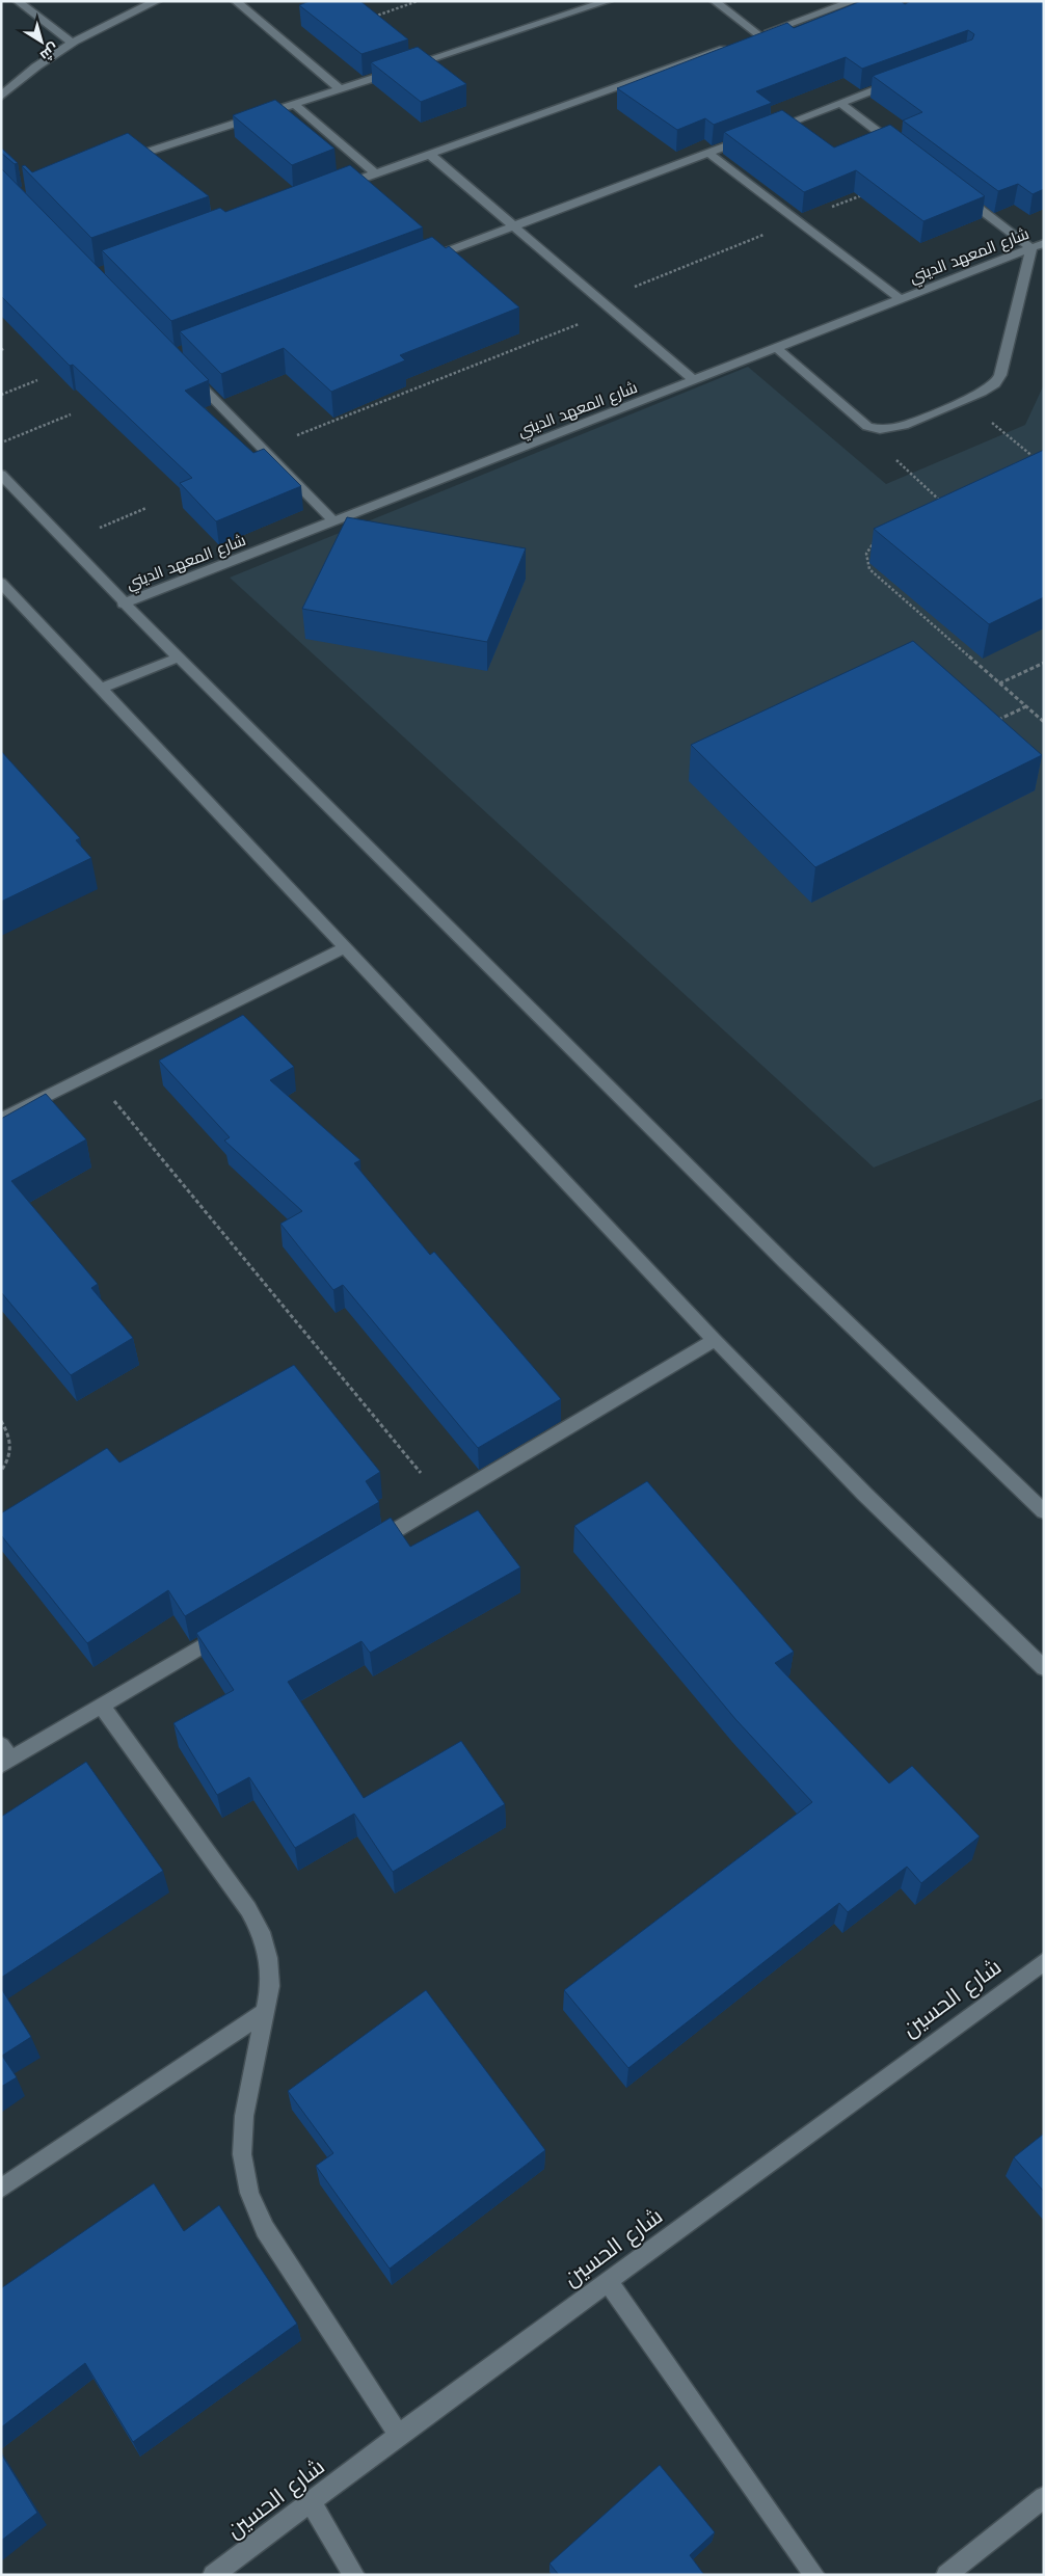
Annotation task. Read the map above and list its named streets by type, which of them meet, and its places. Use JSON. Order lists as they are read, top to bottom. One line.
{"streets":{"street":["شارع المعهد الديني","شارع الحسين"]},"north":"bottom right"}
